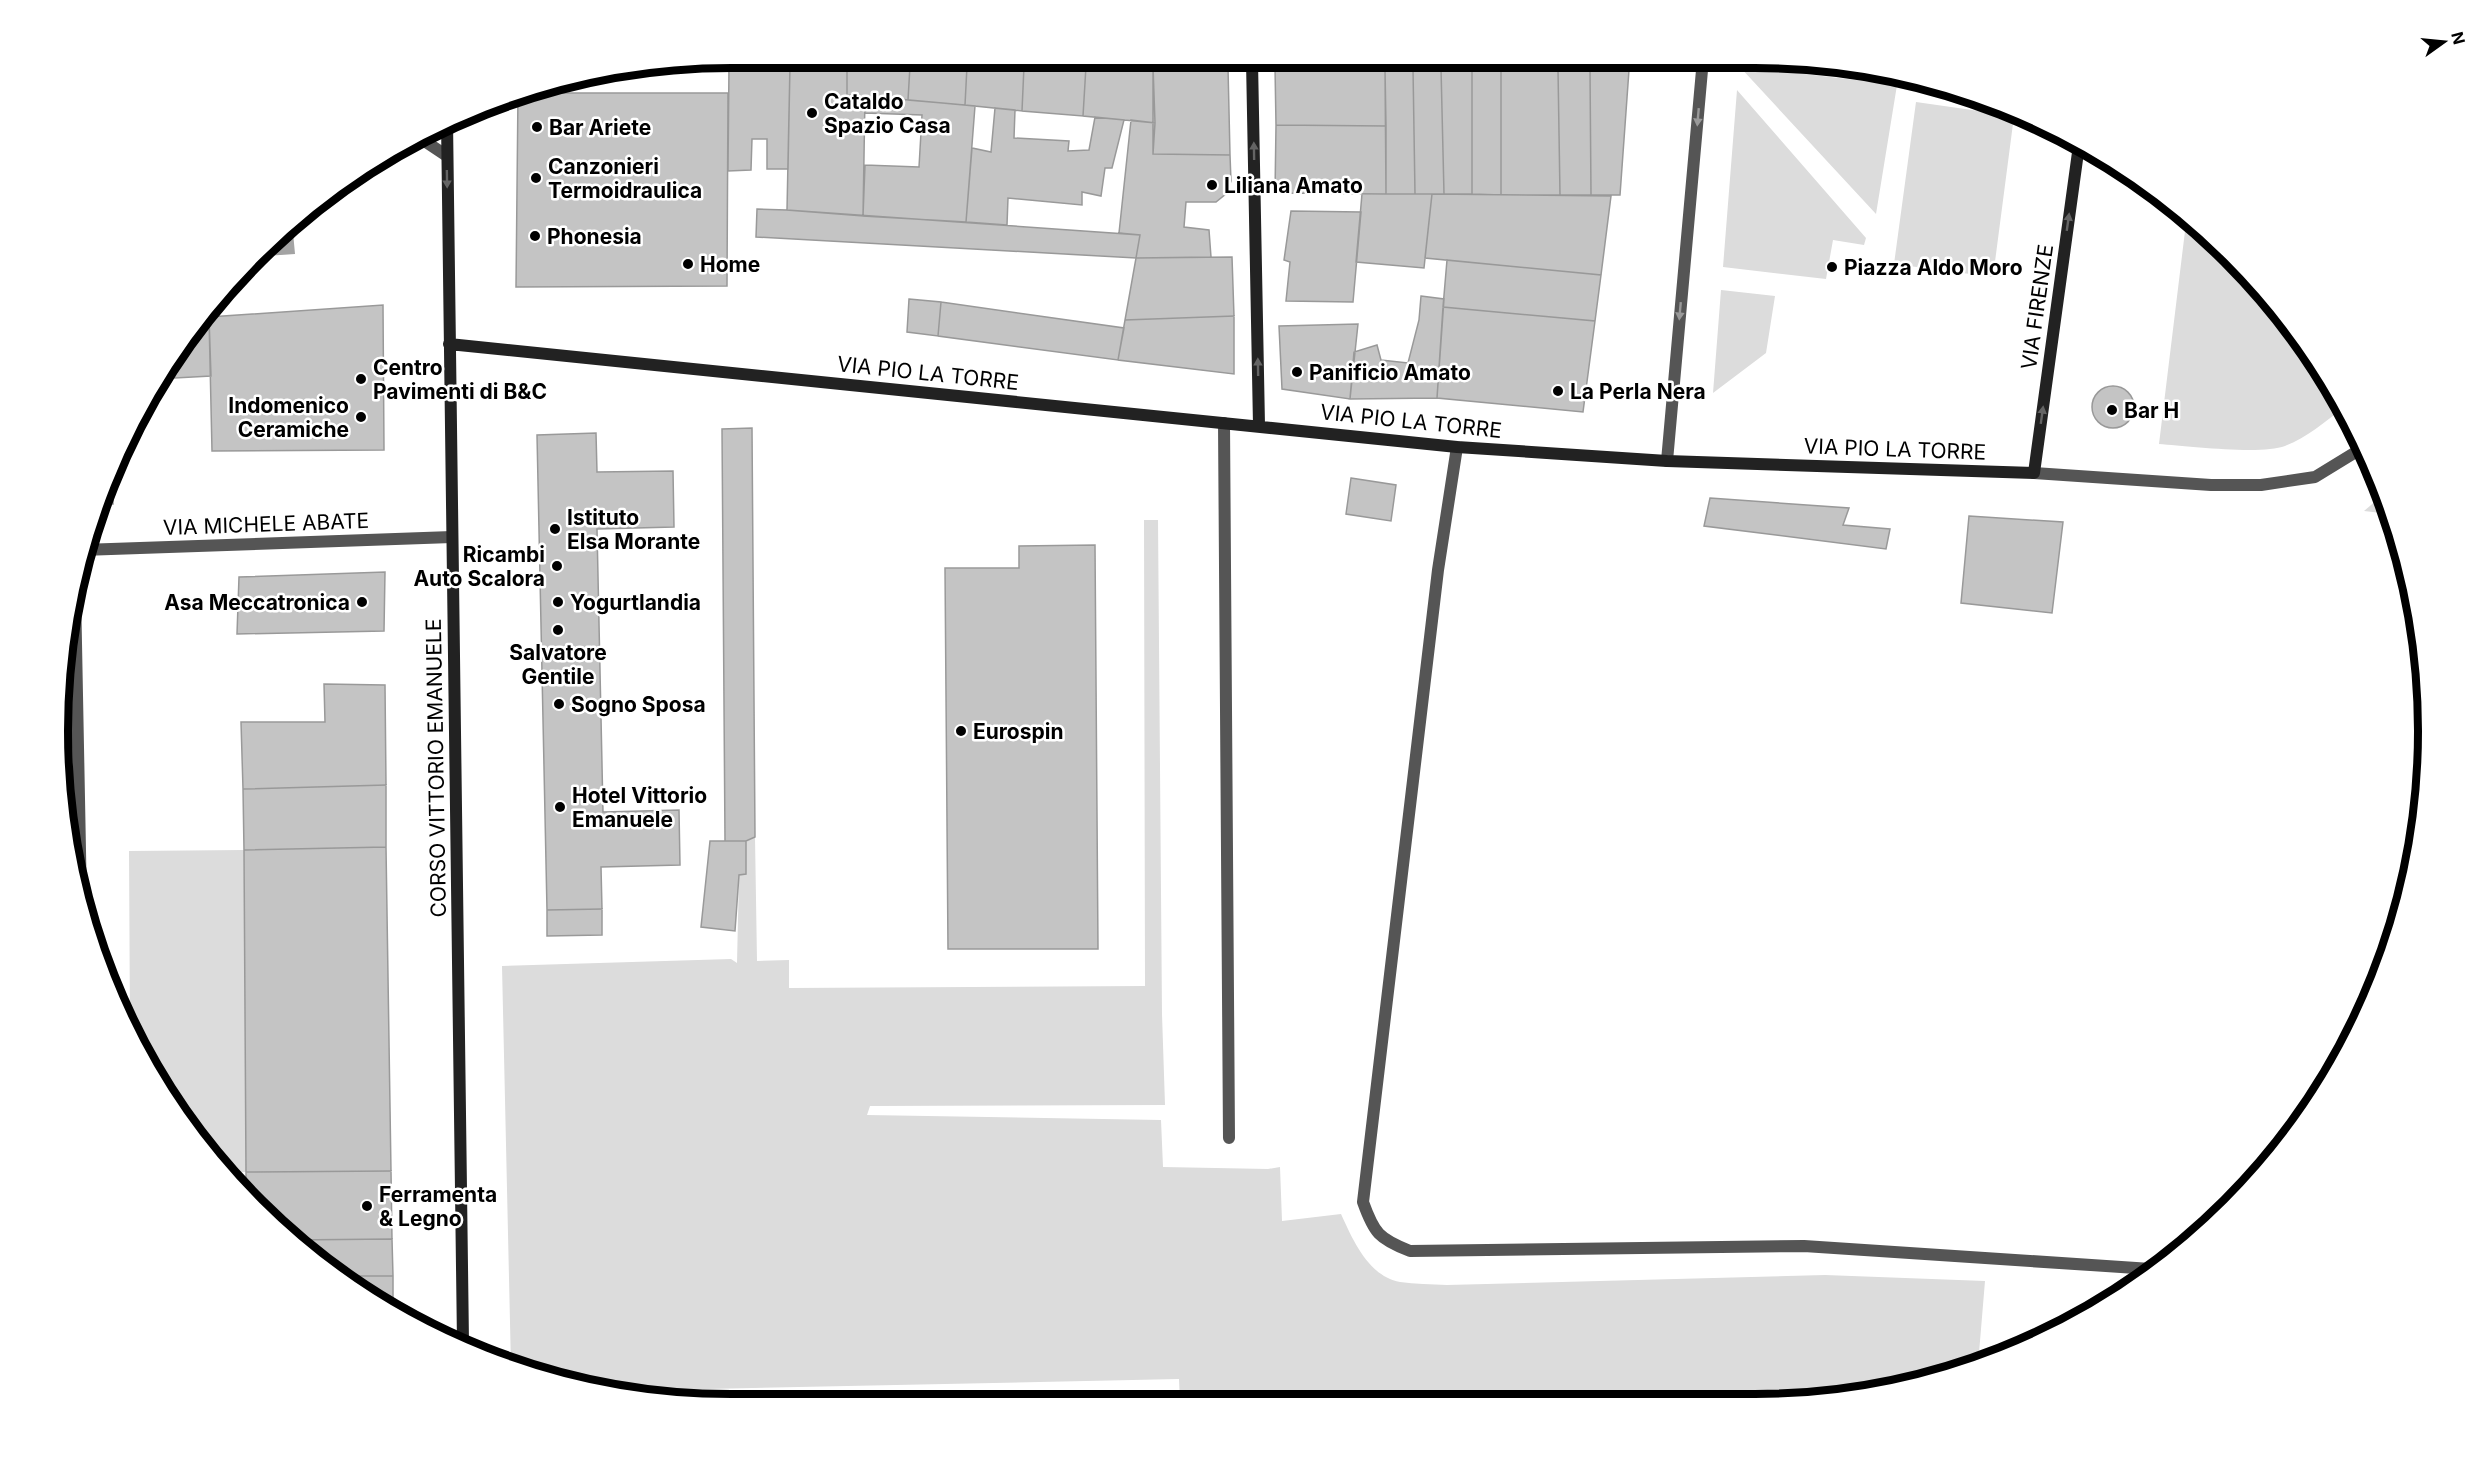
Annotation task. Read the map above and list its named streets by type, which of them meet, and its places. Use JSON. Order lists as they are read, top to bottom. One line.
{"streets":{"main road":["VIA FIRENZE","VIA PIO LA TORRE","CORSO VITTORIO EMANUELE"],"street":["VIA MICHELE ABATE"]},"crossings":[["VIA FIRENZE","VIA PIO LA TORRE"],["VIA PIO LA TORRE","CORSO VITTORIO EMANUELE"],["VIA MICHELE ABATE","CORSO VITTORIO EMANUELE"]],"one_way":["VIA FIRENZE"],"places":["Cataldo Spazio Casa","Bar Ariete","Canzonieri Termoidraulica","Liliana Amato","Phonesia","Home","Piazza Aldo Moro","Panificio Amato","Centro Pavimenti di B&C","La Perla Nera","Bar H","Indomenico Ceramiche","Istituto Elsa Morante","Ricambi Auto Scalora","Asa Meccatronica","Yogurtlandia","Salvatore Gentile","Sogno Sposa","Eurospin","Hotel Vittorio Emanuele","Ferramenta & Legno"],"north":"right"}
